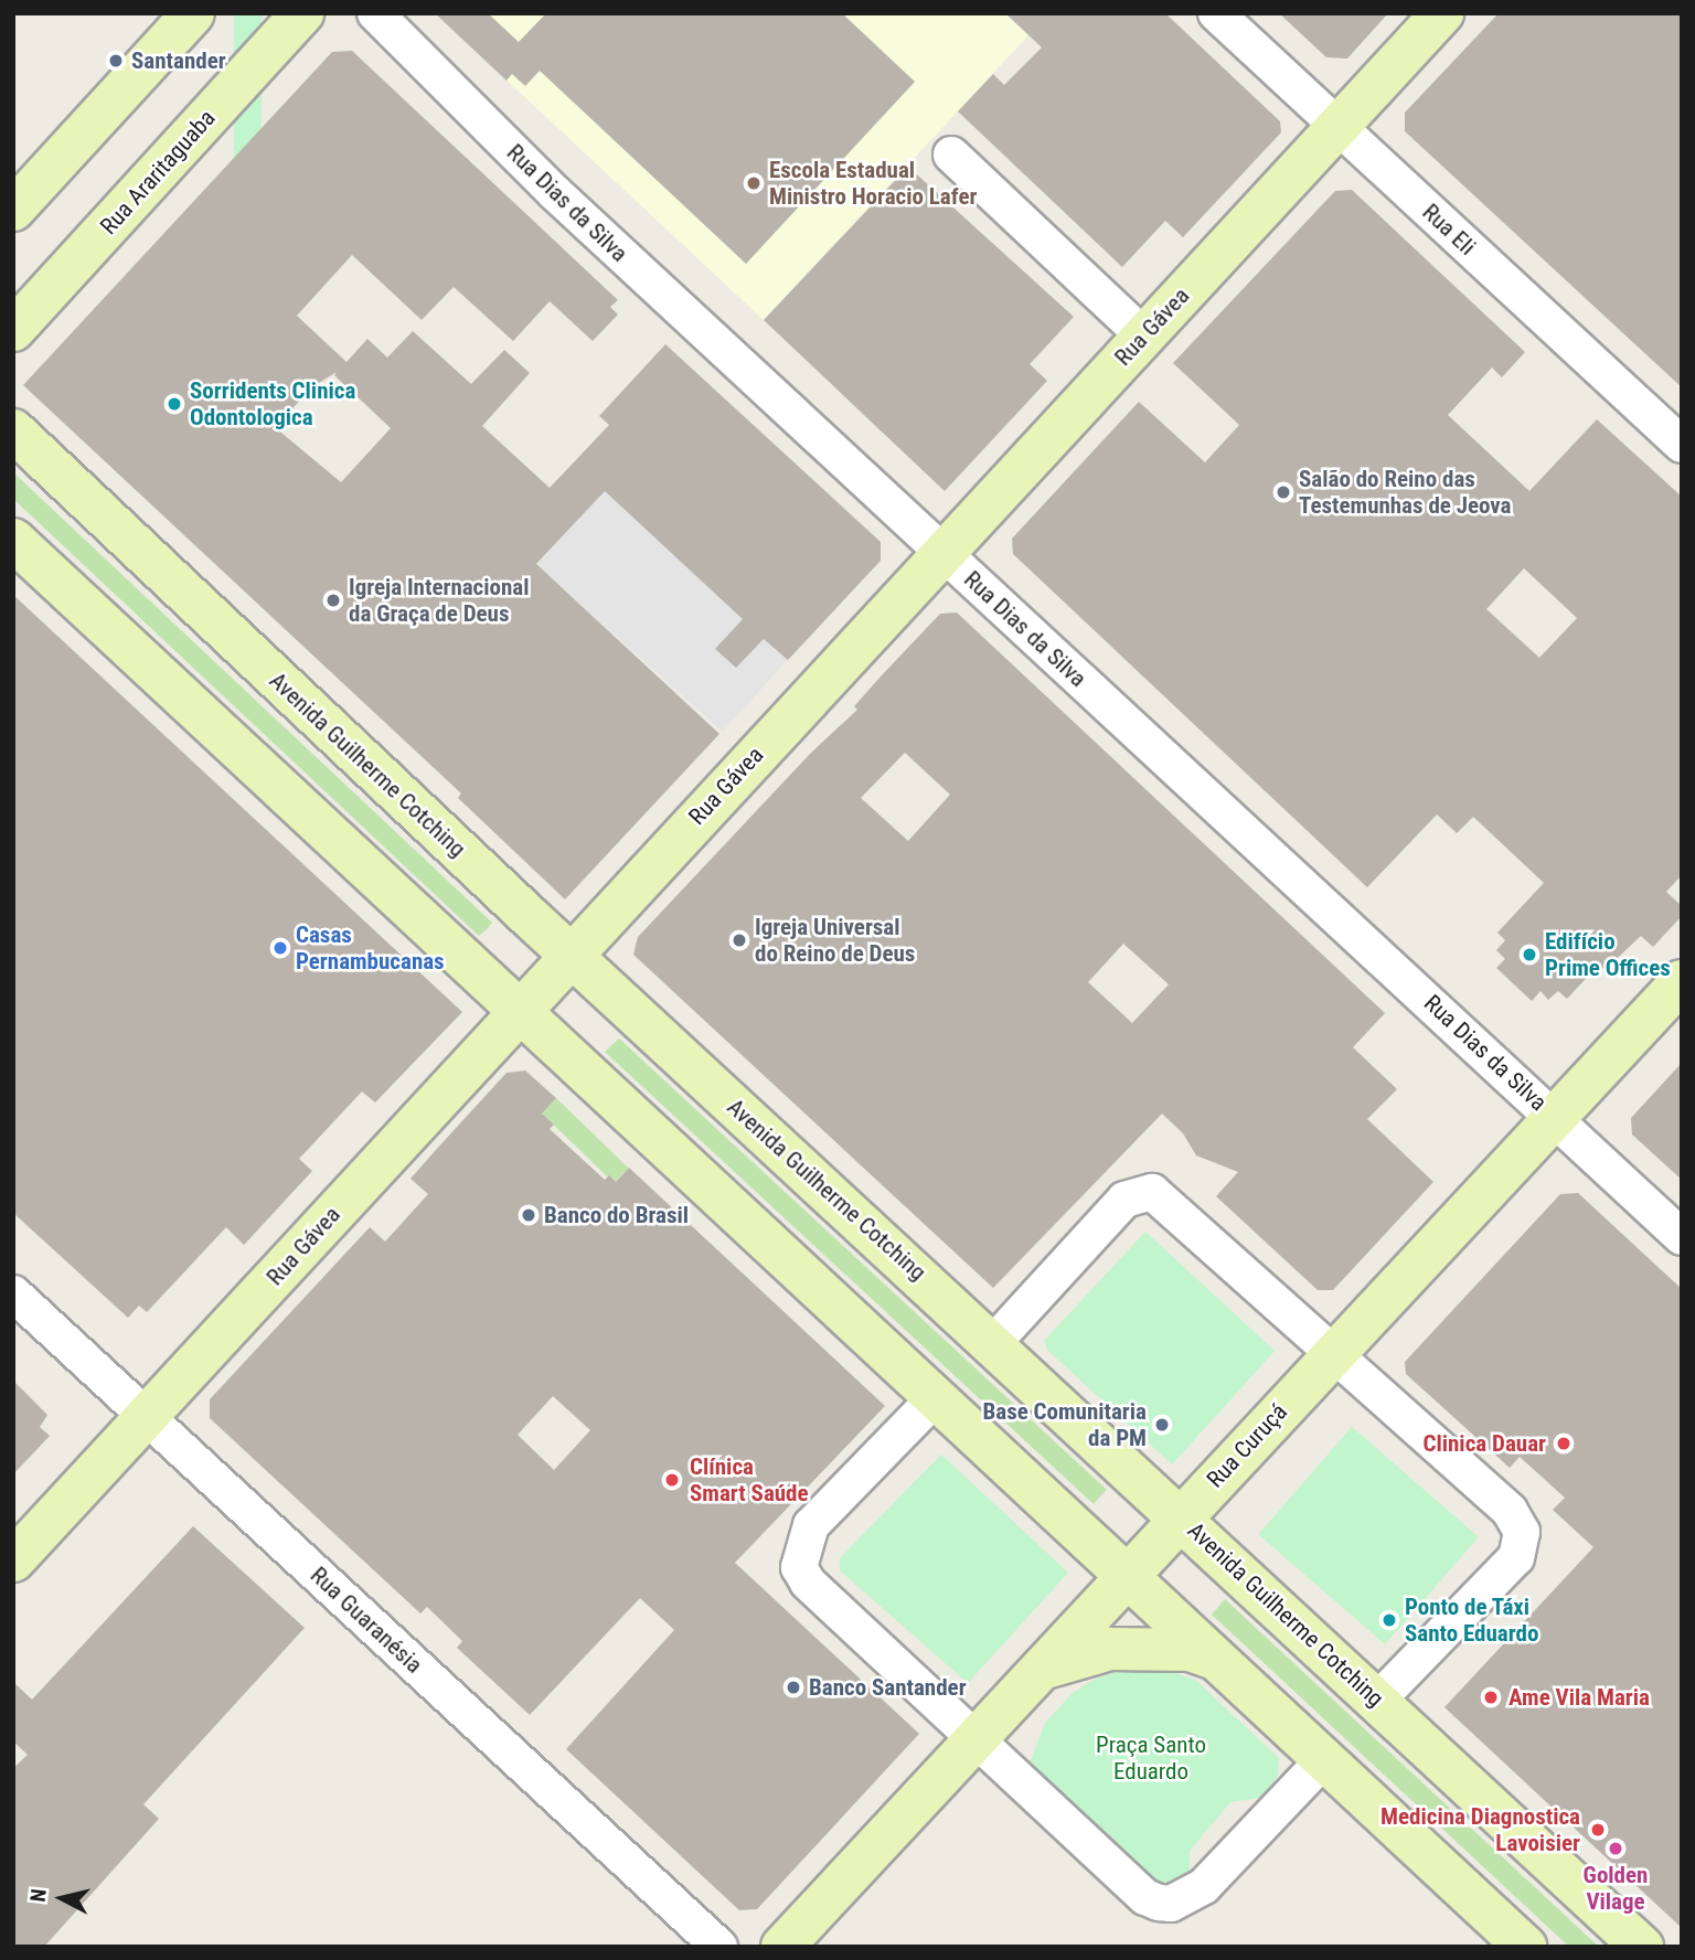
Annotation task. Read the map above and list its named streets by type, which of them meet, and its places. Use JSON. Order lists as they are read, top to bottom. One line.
{"streets":{"main road":["Rua Araritaguaba","Rua Gávea","Avenida Guilherme Cotching","Rua Curuçá"],"street":["Rua Dias da Silva","Rua Eli","Rua Guaranésia"]},"crossings":[["Rua Dias da Silva","Rua Gávea"],["Rua Dias da Silva","Rua Curuçá"],["Rua Eli","Rua Gávea"],["Rua Gávea","Avenida Guilherme Cotching"],["Rua Gávea","Rua Guaranésia"],["Avenida Guilherme Cotching","Rua Curuçá"]],"parks":["Praça Santo Eduardo"],"places":["Santander","Escola Estadual Ministro Horacio Lafer","Sorridents Clinica Odontologica","Salão do Reino das Testemunhas de Jeova","Igreja Internacional da Graça de Deus","Igreja Universal do Reino de Deus","Casas Pernambucanas","Edifício Prime Offices","Banco do Brasil","Base Comunitaria da PM","Clinica Dauar","Clínica Smart Saúde","Ponto de Táxi Santo Eduardo","Banco Santander","Ame Vila Maria","Medicina Diagnostica Lavoisier","Golden Vilage"],"north":"left"}
